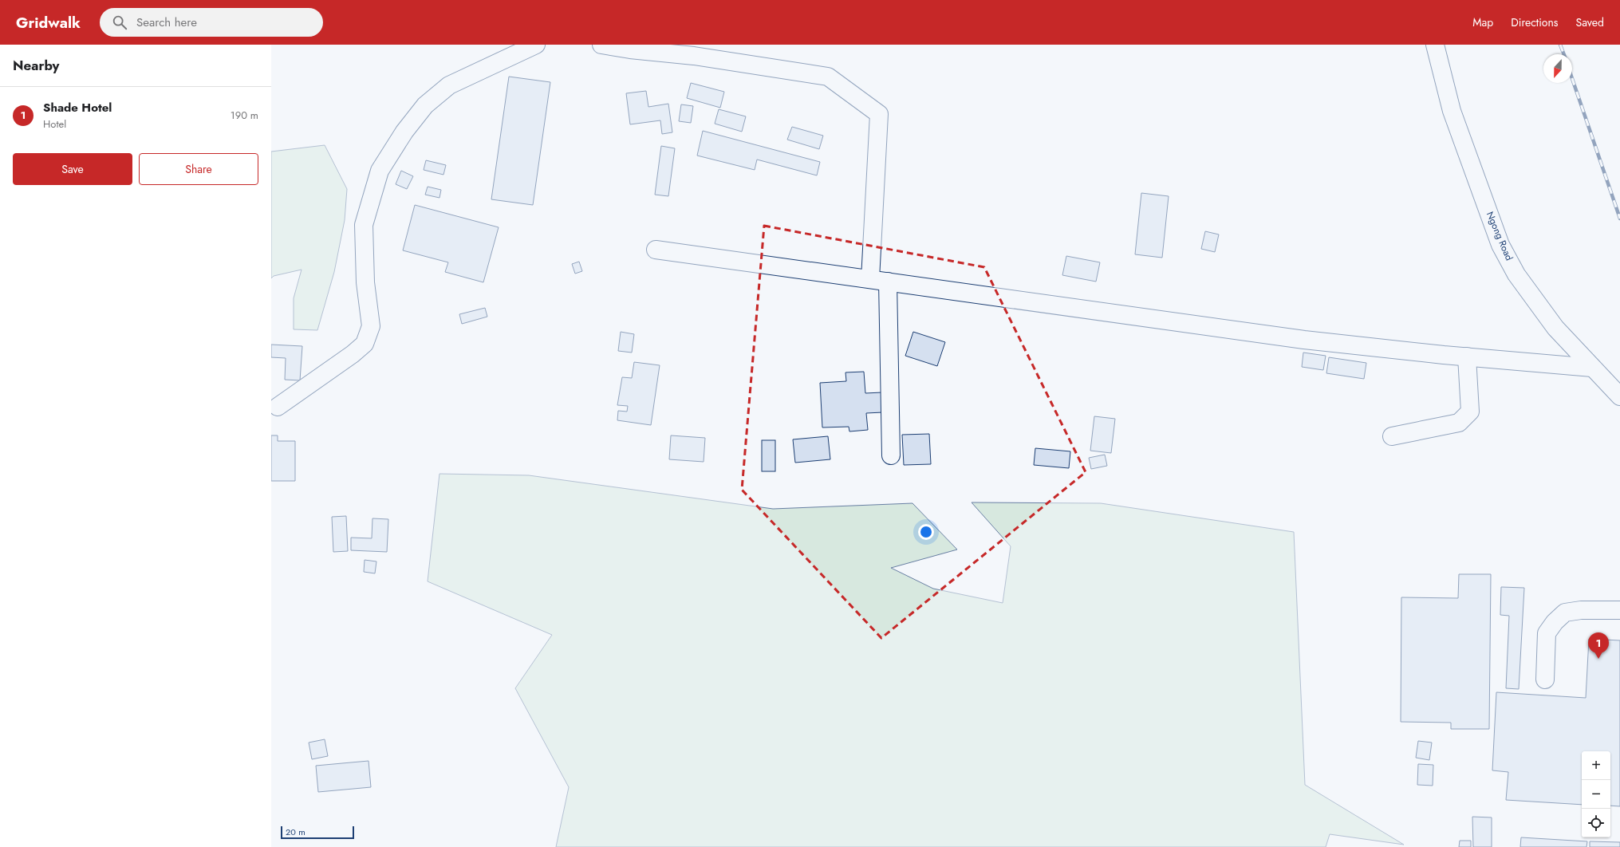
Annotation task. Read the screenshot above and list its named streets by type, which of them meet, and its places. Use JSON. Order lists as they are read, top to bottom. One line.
{"streets":{"street":["Ngong Road"]},"scale_bar":"20 m","north":"bottom","page":{"header":"Gridwalk","search":"Search here","nav":["Map","Directions","Saved"],"heading":"Nearby","list":[{"mark":"1","name":"Shade Hotel","note":"Hotel","value":"190 m"}],"buttons":["Save","Share"],"pins":"1","map_buttons":["+","−"],"scale":"20 m"}}
